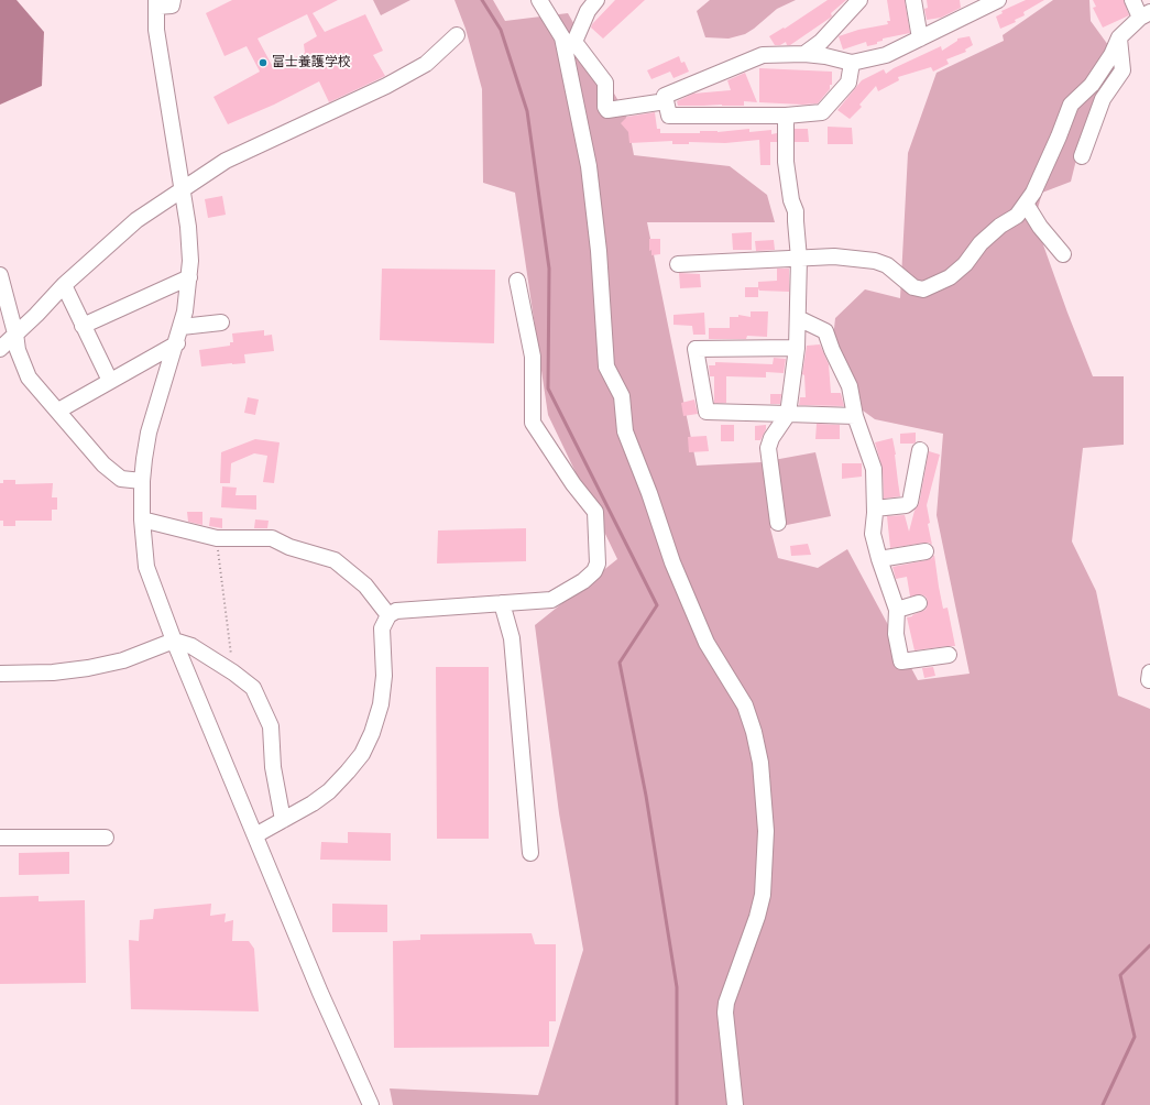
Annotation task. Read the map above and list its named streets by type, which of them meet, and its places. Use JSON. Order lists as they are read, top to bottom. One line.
{"places":["富士養護学校"]}
